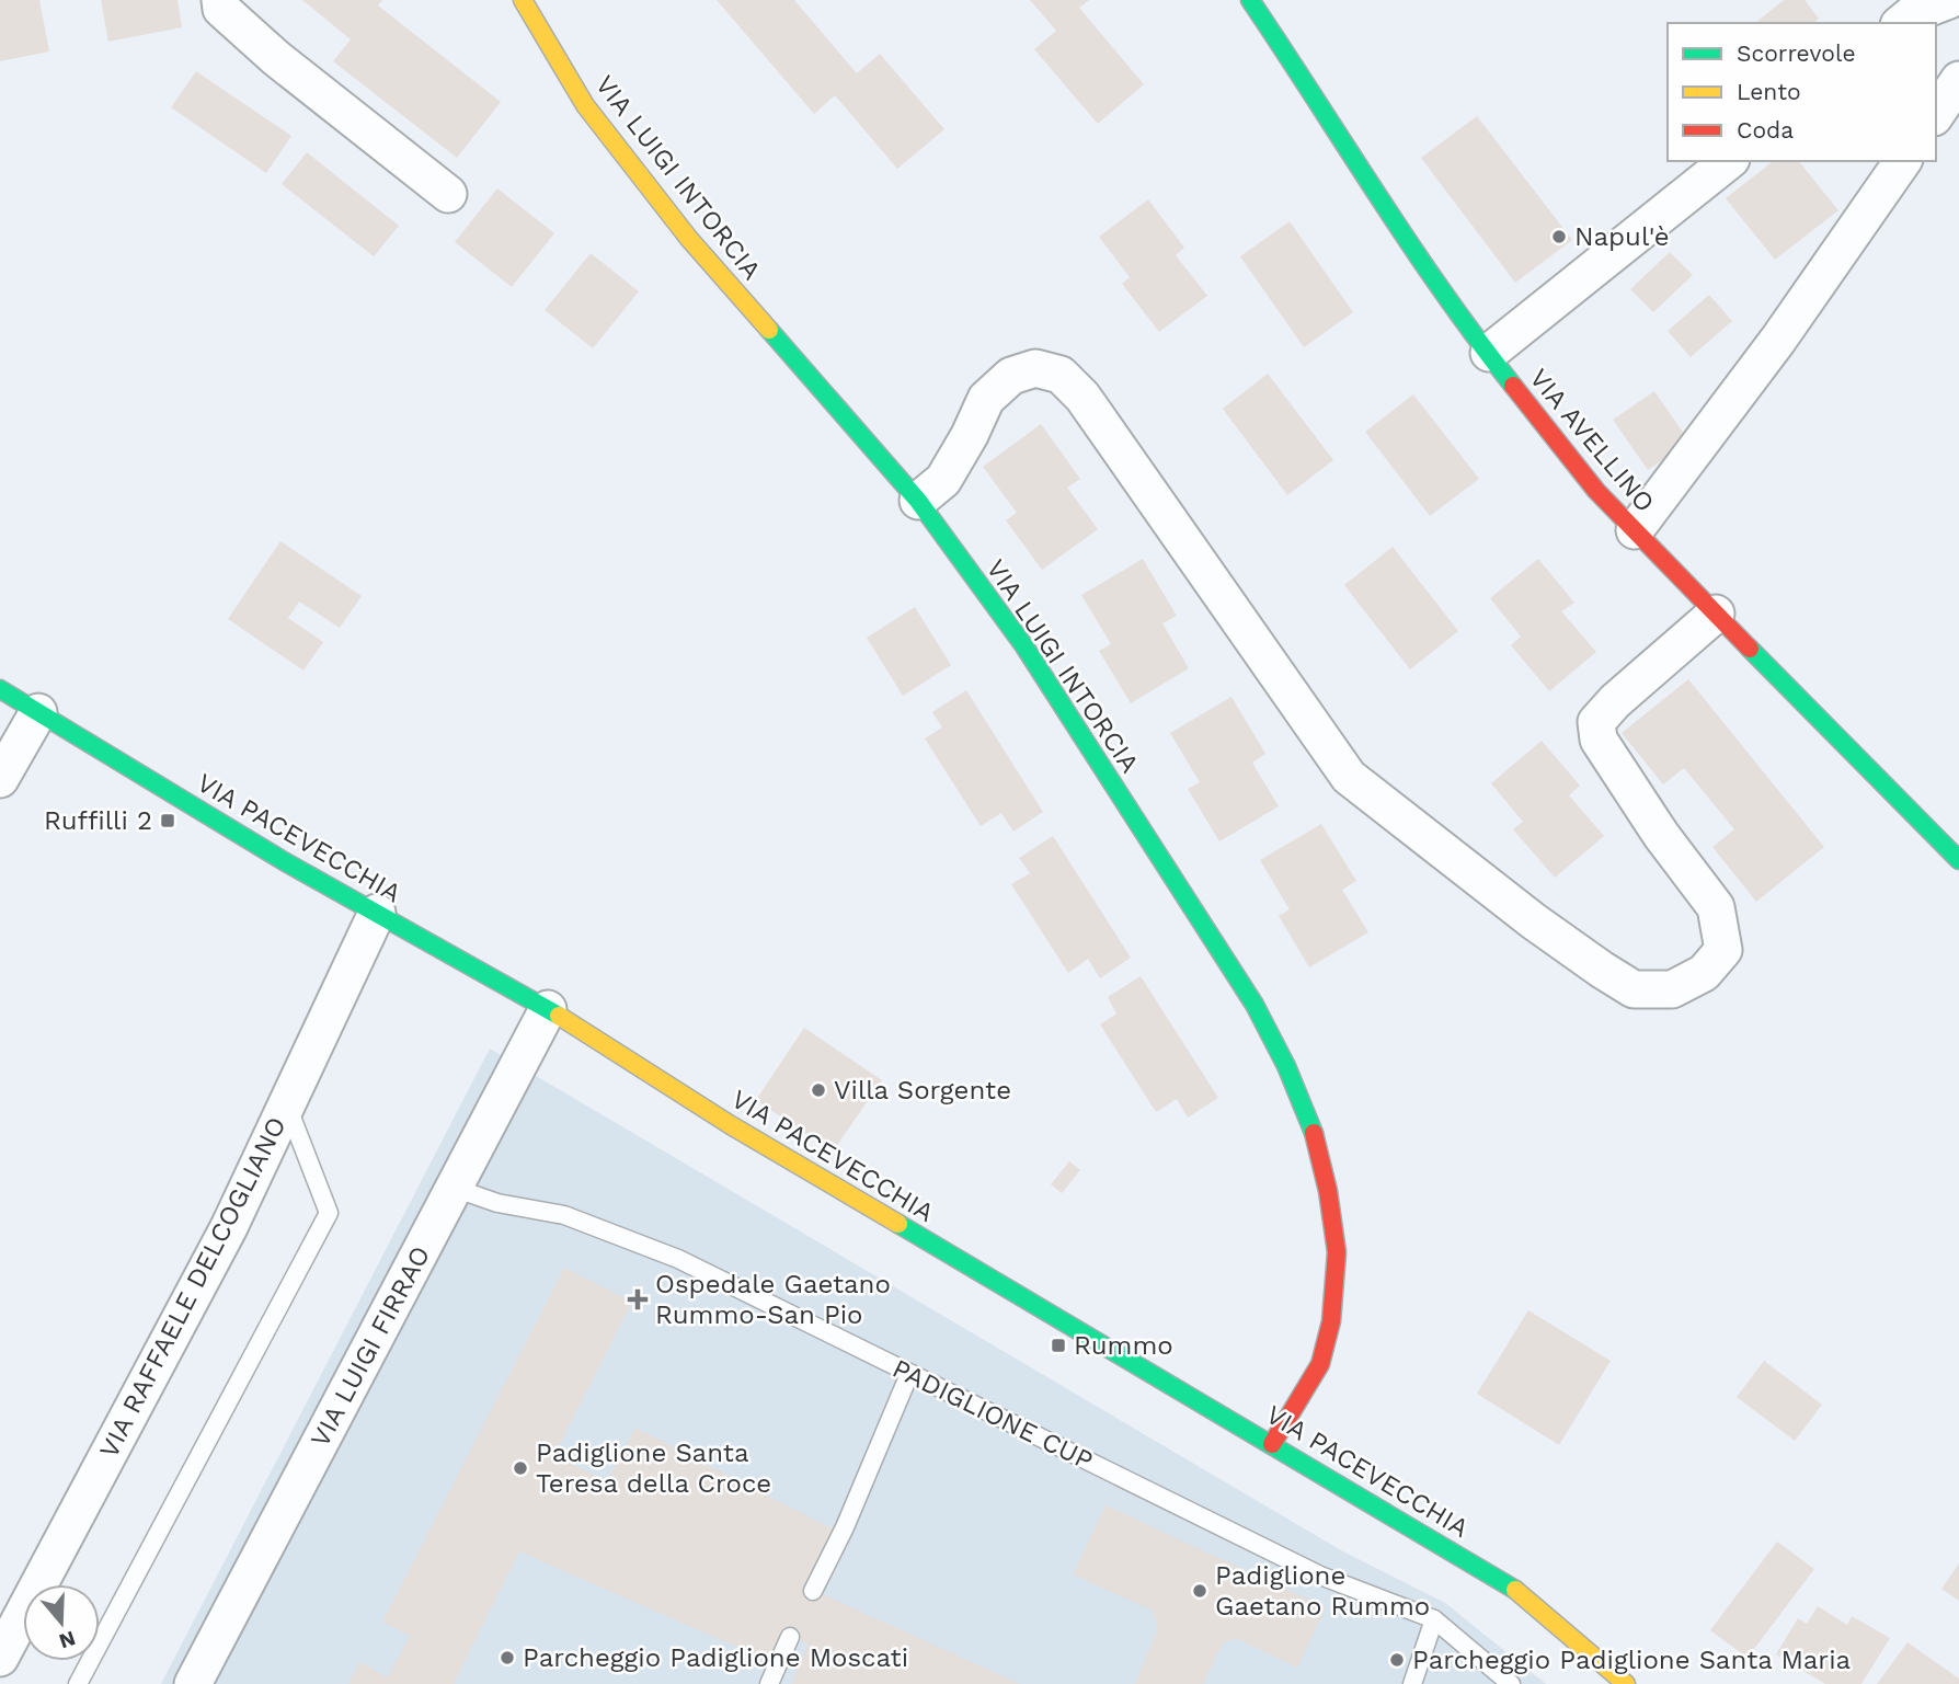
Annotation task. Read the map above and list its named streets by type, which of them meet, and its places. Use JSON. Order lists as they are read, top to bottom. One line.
{"streets":{"street":["VIA LUIGI INTORCIA","VIA AVELLINO","VIA PACEVECCHIA","VIA RAFFAELE DELCOGLIANO","VIA LUIGI FIRRAO"],"lane":["PADIGLIONE CUP"]},"crossings":[["VIA LUIGI INTORCIA","VIA PACEVECCHIA"],["VIA PACEVECCHIA","VIA RAFFAELE DELCOGLIANO"],["VIA PACEVECCHIA","VIA LUIGI FIRRAO"],["VIA LUIGI FIRRAO","PADIGLIONE CUP"]],"places":{"other":["Napul'è","Villa Sorgente","Padiglione Santa Teresa della Croce","Padiglione Gaetano Rummo","Parcheggio Padiglione Moscati","Parcheggio Padiglione Santa Maria"],"transit":["Ruffilli 2","Rummo"],"health":["Ospedale Gaetano Rummo-San Pio"]},"legend":["Scorrevole","Lento","Coda"],"north":"bottom"}
